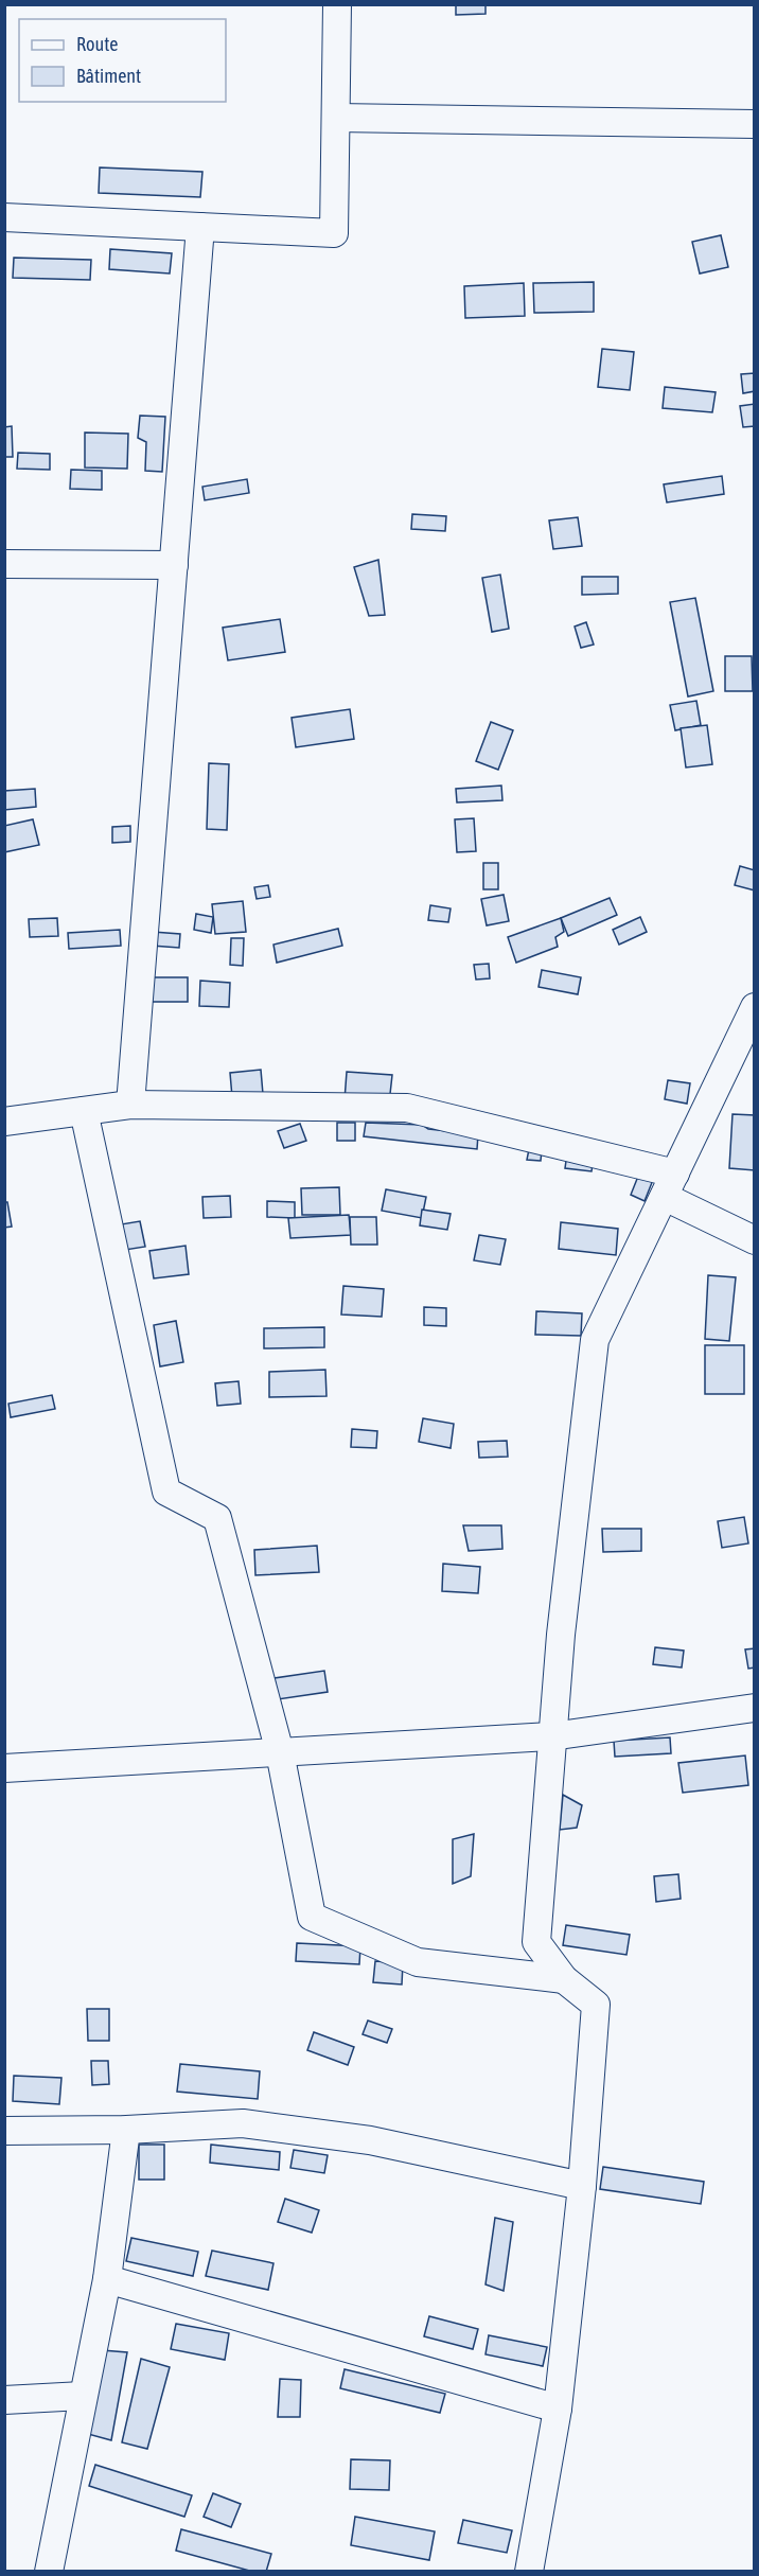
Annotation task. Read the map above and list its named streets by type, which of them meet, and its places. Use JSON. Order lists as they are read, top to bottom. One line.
{"legend":["Route","Bâtiment"]}
